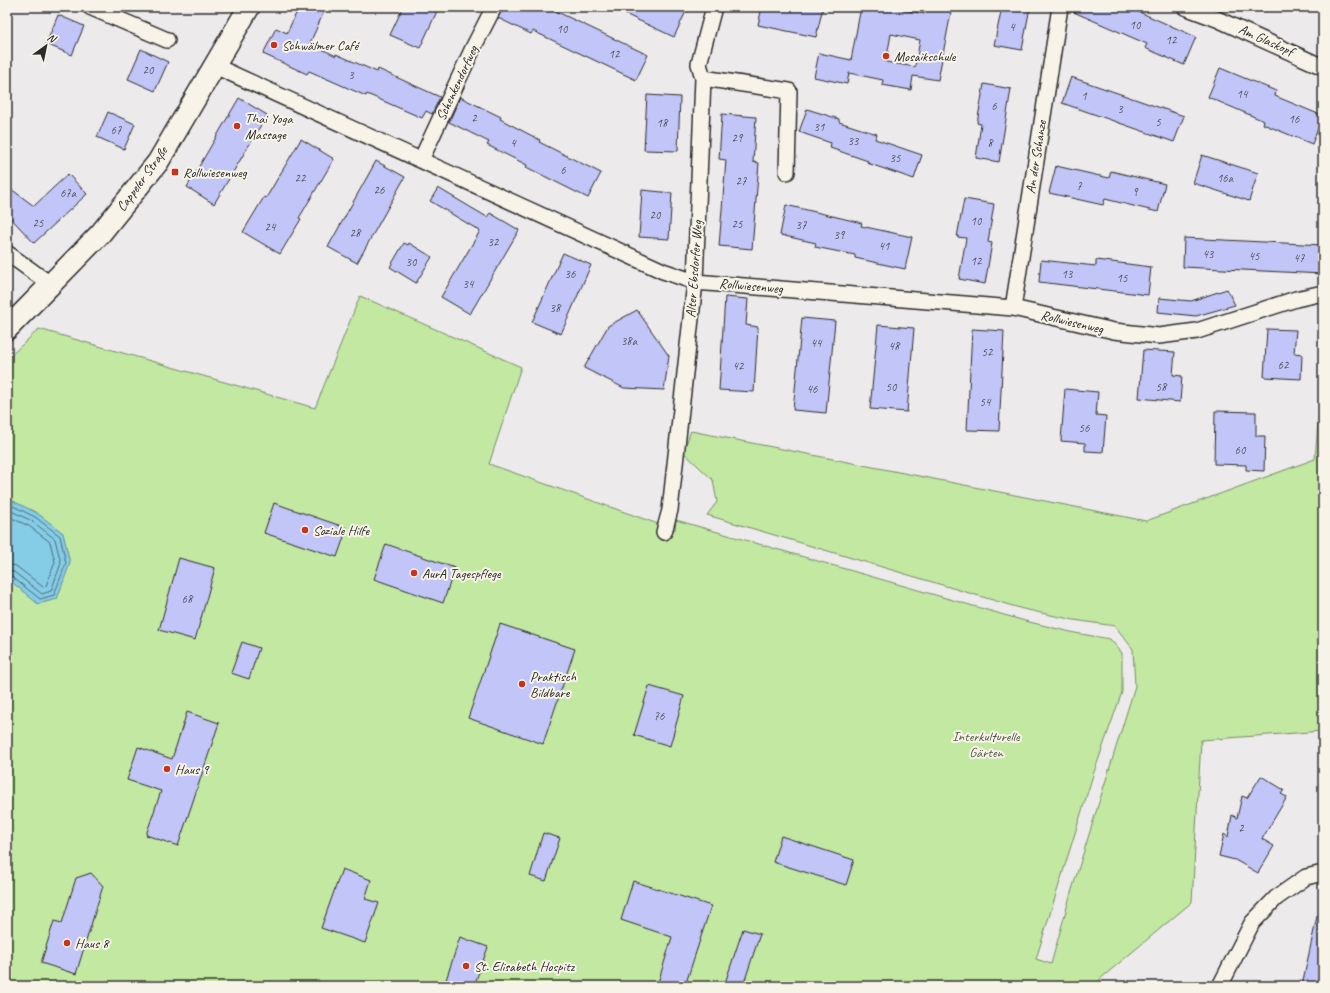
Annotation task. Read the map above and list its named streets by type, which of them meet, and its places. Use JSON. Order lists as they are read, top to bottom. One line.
{"streets":{"main road":["Cappeler Straße"],"street":["Am Glaskopf","Schenkendorfweg","An der Schanze","Alter Ebsdorfer Weg","Rollwiesenweg"]},"crossings":[["Schenkendorfweg","Rollwiesenweg"],["An der Schanze","Rollwiesenweg"],["Cappeler Straße","Rollwiesenweg"],["Alter Ebsdorfer Weg","Rollwiesenweg"]],"parks":["Interkulturelle Gärten"],"places":{"other":["Schwälmer Café","Mosaikschule","Thai Yoga Massage","Soziale Hilfe","AurA Tagespflege","Praktisch Bildbare","Haus 9","Haus 8","St. Elisabeth Hospitz"],"transit":["Rollwiesenweg"]},"house_numbers":["10","4","10","12","12","20","3","14","1","6","3","2","16","5","18","31","67","29","33","4","8","35","6","22","16a","27","7","26","9","67a","20","10","25","25","37","24","28","39","32","41","43","45","47","12","30","36","13","15","34","38","38a","44","48","52","62","42","50","58","46","54","56","60","68","76","2"],"north":"top right"}
